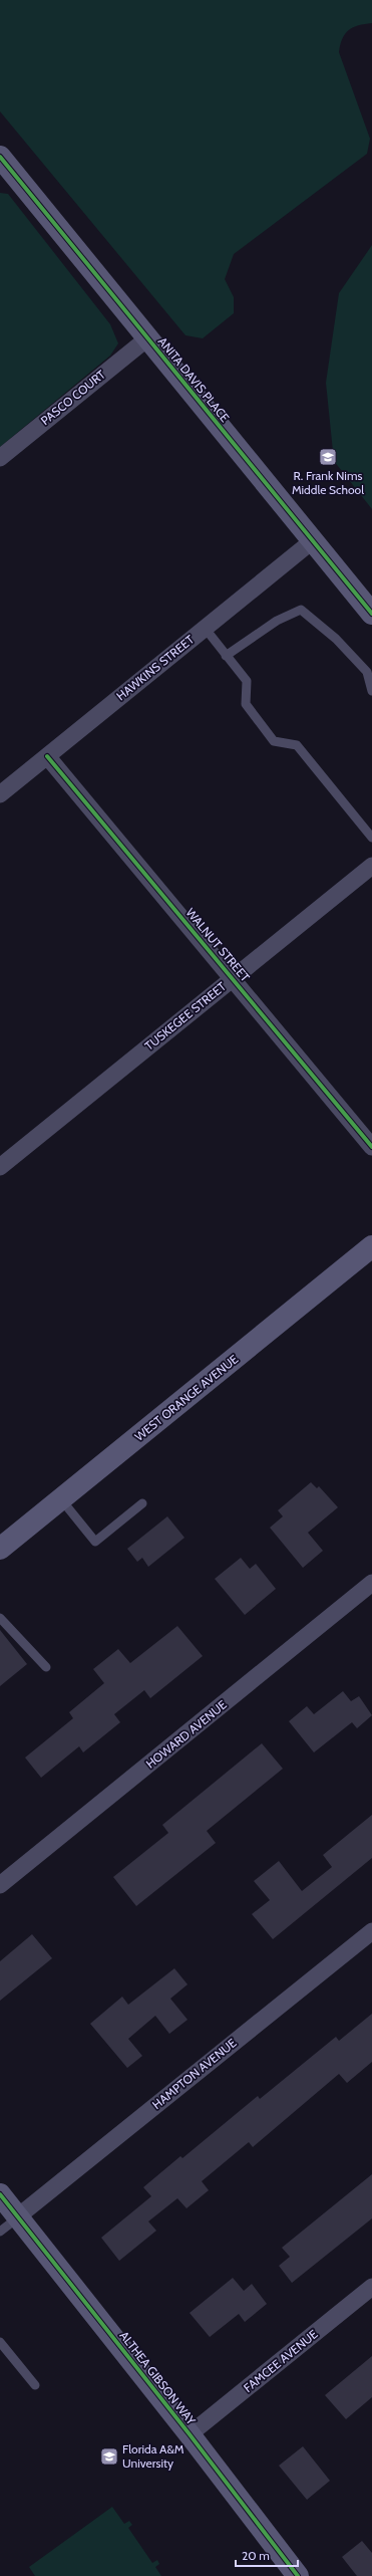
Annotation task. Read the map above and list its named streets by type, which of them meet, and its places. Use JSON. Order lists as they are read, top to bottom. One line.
{"streets":{"street":["ANITA DAVIS PLACE","PASCO COURT","HAWKINS STREET","WALNUT STREET","TUSKEGEE STREET","WEST ORANGE AVENUE","HOWARD AVENUE","HAMPTON AVENUE","FAMCEE AVENUE","ALTHEA GIBSON WAY"]},"crossings":[["ANITA DAVIS PLACE","PASCO COURT"],["ANITA DAVIS PLACE","HAWKINS STREET"],["HAWKINS STREET","WALNUT STREET"],["WALNUT STREET","TUSKEGEE STREET"],["HAMPTON AVENUE","ALTHEA GIBSON WAY"],["FAMCEE AVENUE","ALTHEA GIBSON WAY"]],"places":{"school or university":["R. Frank Nims Middle School","Florida A&M University"]},"scale_bar":"20 m"}
